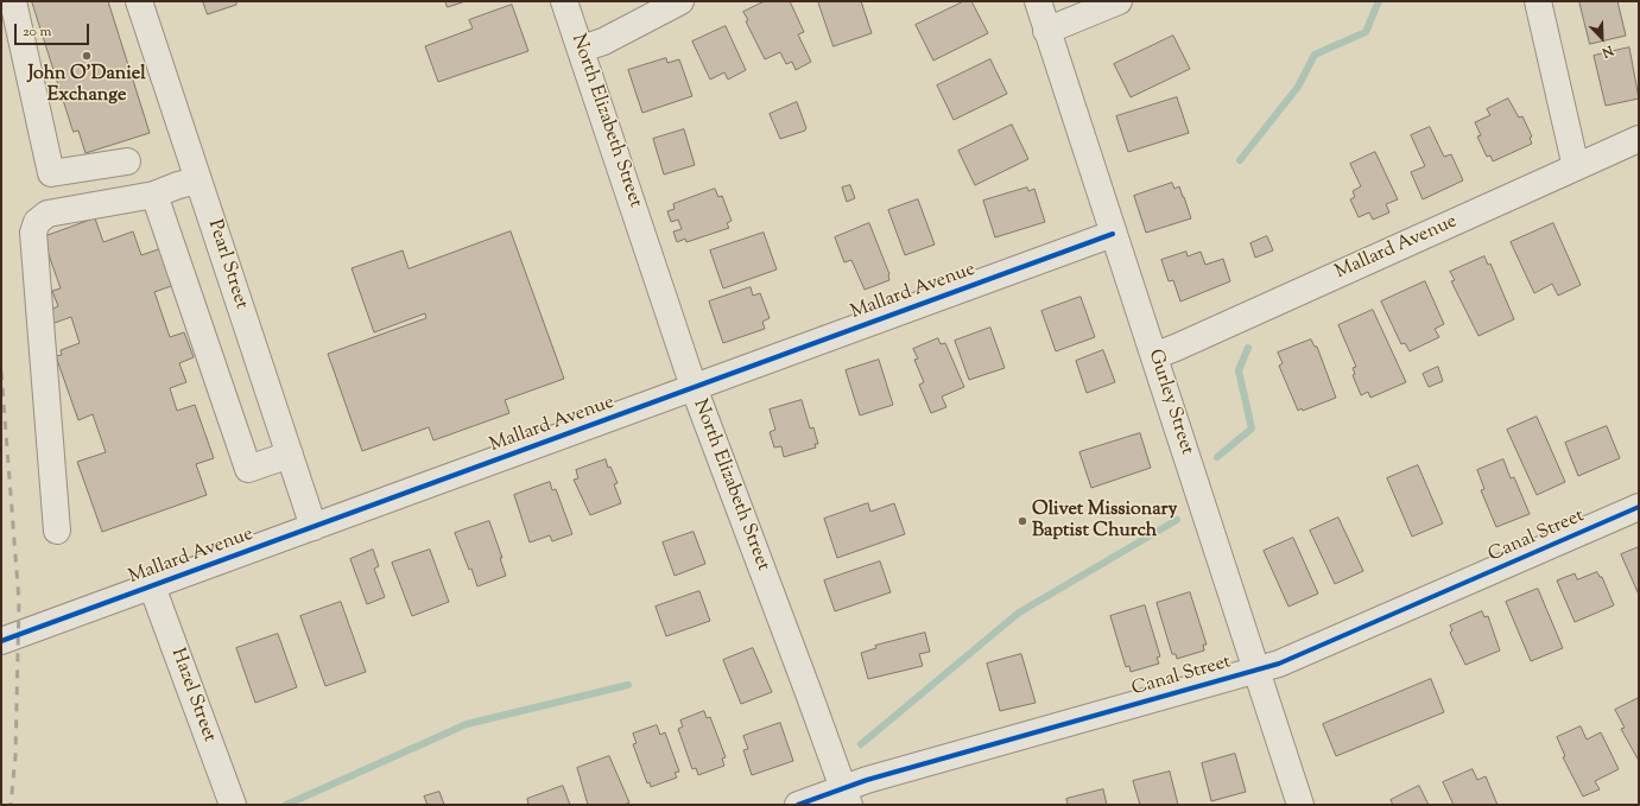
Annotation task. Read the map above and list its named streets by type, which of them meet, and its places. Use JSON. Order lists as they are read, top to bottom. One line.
{"streets":{"street":["North Elizabeth Street","Mallard Avenue","Pearl Street","Gurley Street","Canal Street","Hazel Street"]},"crossings":[["North Elizabeth Street","Mallard Avenue"],["North Elizabeth Street","Canal Street"],["Mallard Avenue","Pearl Street"],["Mallard Avenue","Gurley Street"],["Mallard Avenue","Hazel Street"],["Gurley Street","Canal Street"]],"places":["John O'Daniel Exchange","Olivet Missionary Baptist Church"],"scale_bar":"20 m","north":"bottom right"}
